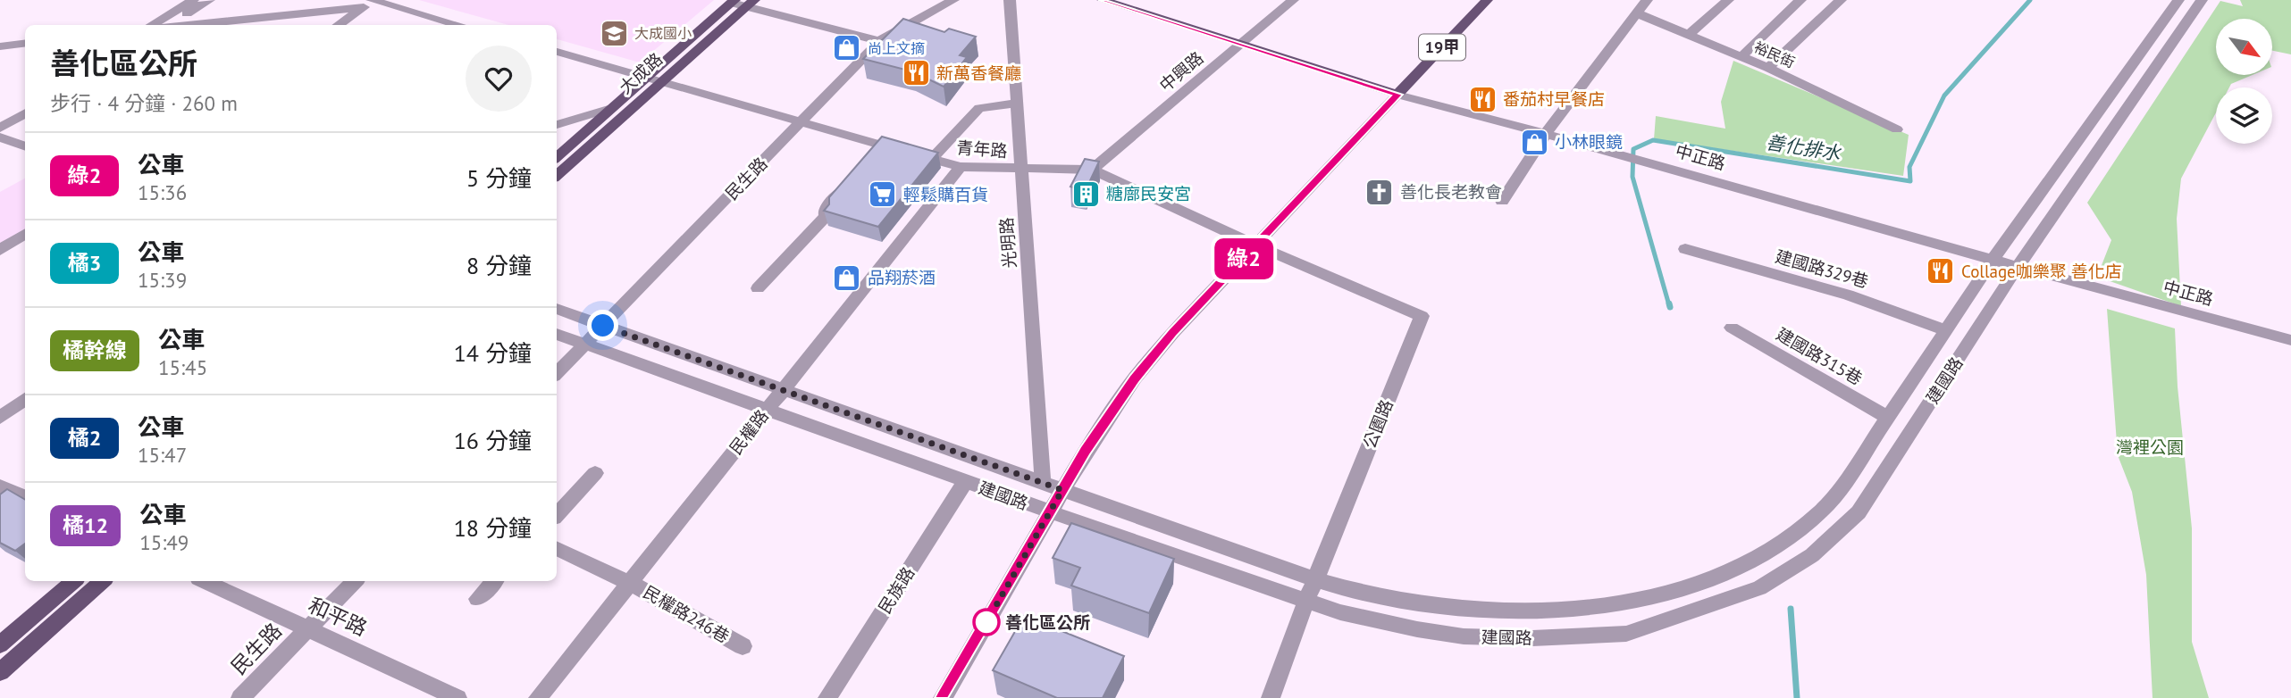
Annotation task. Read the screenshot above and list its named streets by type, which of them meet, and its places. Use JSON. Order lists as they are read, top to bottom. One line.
{"streets":{"main road":["19甲","大成路","中正路"],"street":["裕民街","中興路","青年路","民生路","光明路","建國路329巷","建國路315巷","建國路","公園路","民權路","民族路","民權路246巷","和平路"]},"crossings":[["19甲","中正路"],["中興路","青年路"],["中興路","中正路"],["大成路","青年路"],["青年路","民生路"],["青年路","光明路"],["青年路","公園路"],["青年路","民權路"],["中正路","建國路"],["民生路","建國路"],["民生路","和平路"],["光明路","建國路"],["建國路329巷","建國路"],["建國路315巷","建國路"],["建國路","公園路"],["建國路","民權路"],["建國路","民族路"],["民權路","民權路246巷"]],"water":["善化排水"],"parks":["灣裡公園"],"places":{"school or university":["大成國小"],"shop":["尚上文摘","小林眼鏡","品翔菸酒"],"restaurant":["新萬香餐廳","番茄村早餐店","Collage咖樂聚 善化店"],"church":["善化長老教會"],"building":["糖廍民安宮"],"supermarket":["輕鬆購百貨"],"other":["善化區公所"]},"lines":["bus line 綠2"],"north":"bottom right","page":{"on_map":"綠2","heading":["善化區公所","步行 · 4 分鐘 · 260 m"],"list":[{"mark":"綠2","name":"公車","note":"15:36","value":"5 分鐘"},{"mark":"橘3","name":"公車","note":"15:39","value":"8 分鐘"},{"mark":"橘幹線","name":"公車","note":"15:45","value":"14 分鐘"},{"mark":"橘2","name":"公車","note":"15:47","value":"16 分鐘"},{"mark":"橘12","name":"公車","note":"15:49","value":"18 分鐘"}]}}
